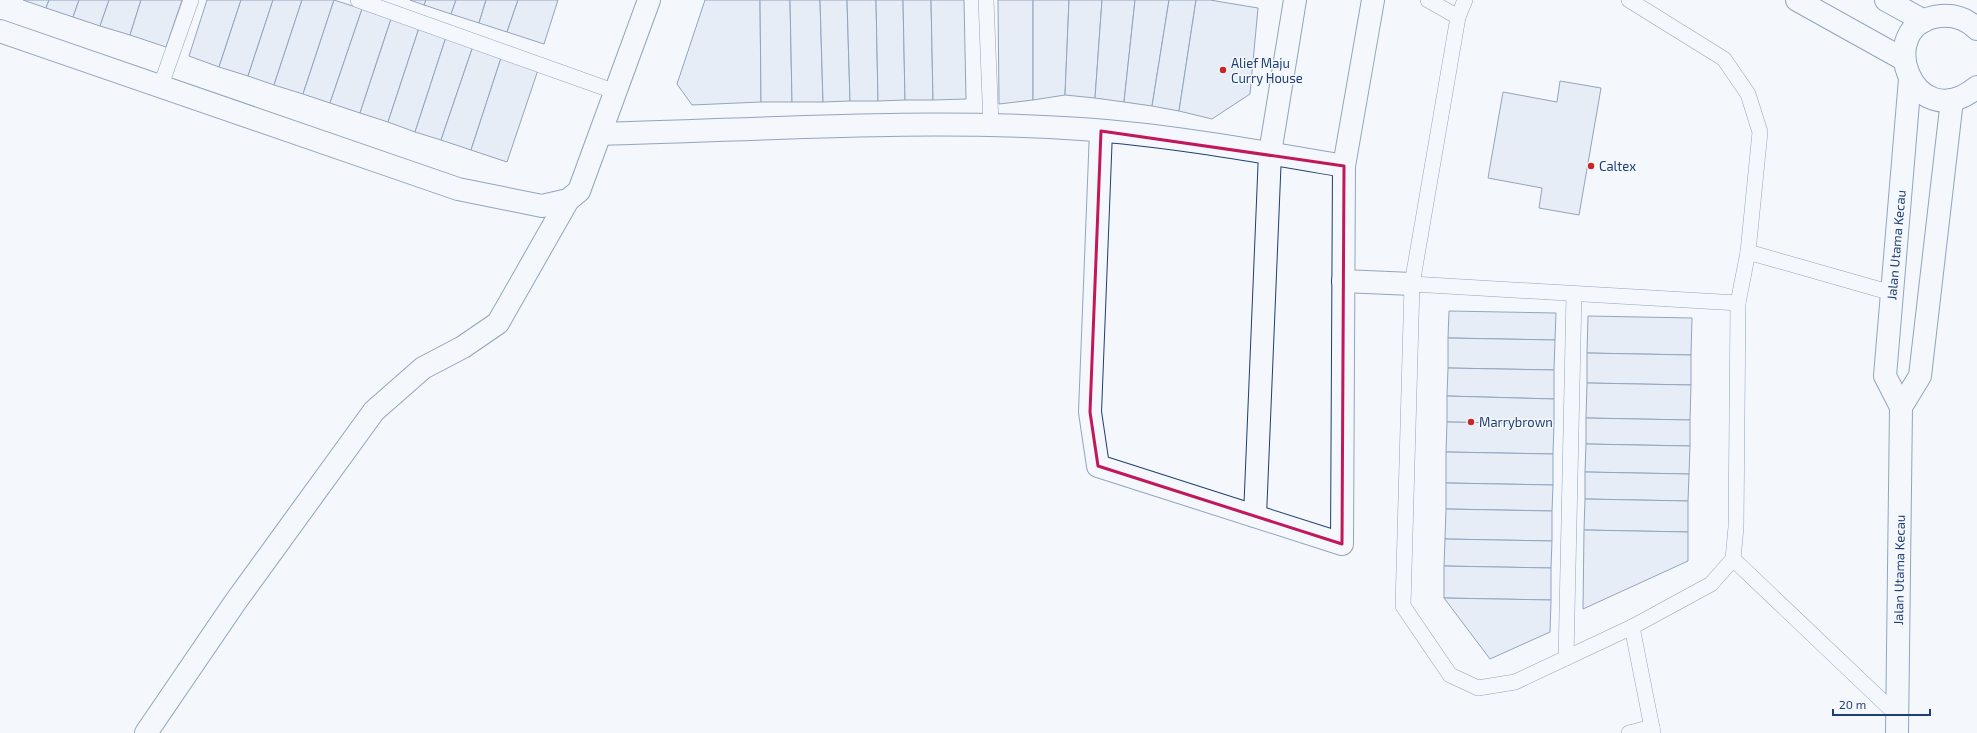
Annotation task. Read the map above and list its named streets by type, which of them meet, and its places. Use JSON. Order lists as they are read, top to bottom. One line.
{"streets":{"street":["Jalan Utama Kecau"]},"places":["Alief Maju Curry House","Caltex","Marrybrown"],"scale_bar":"20 m"}
